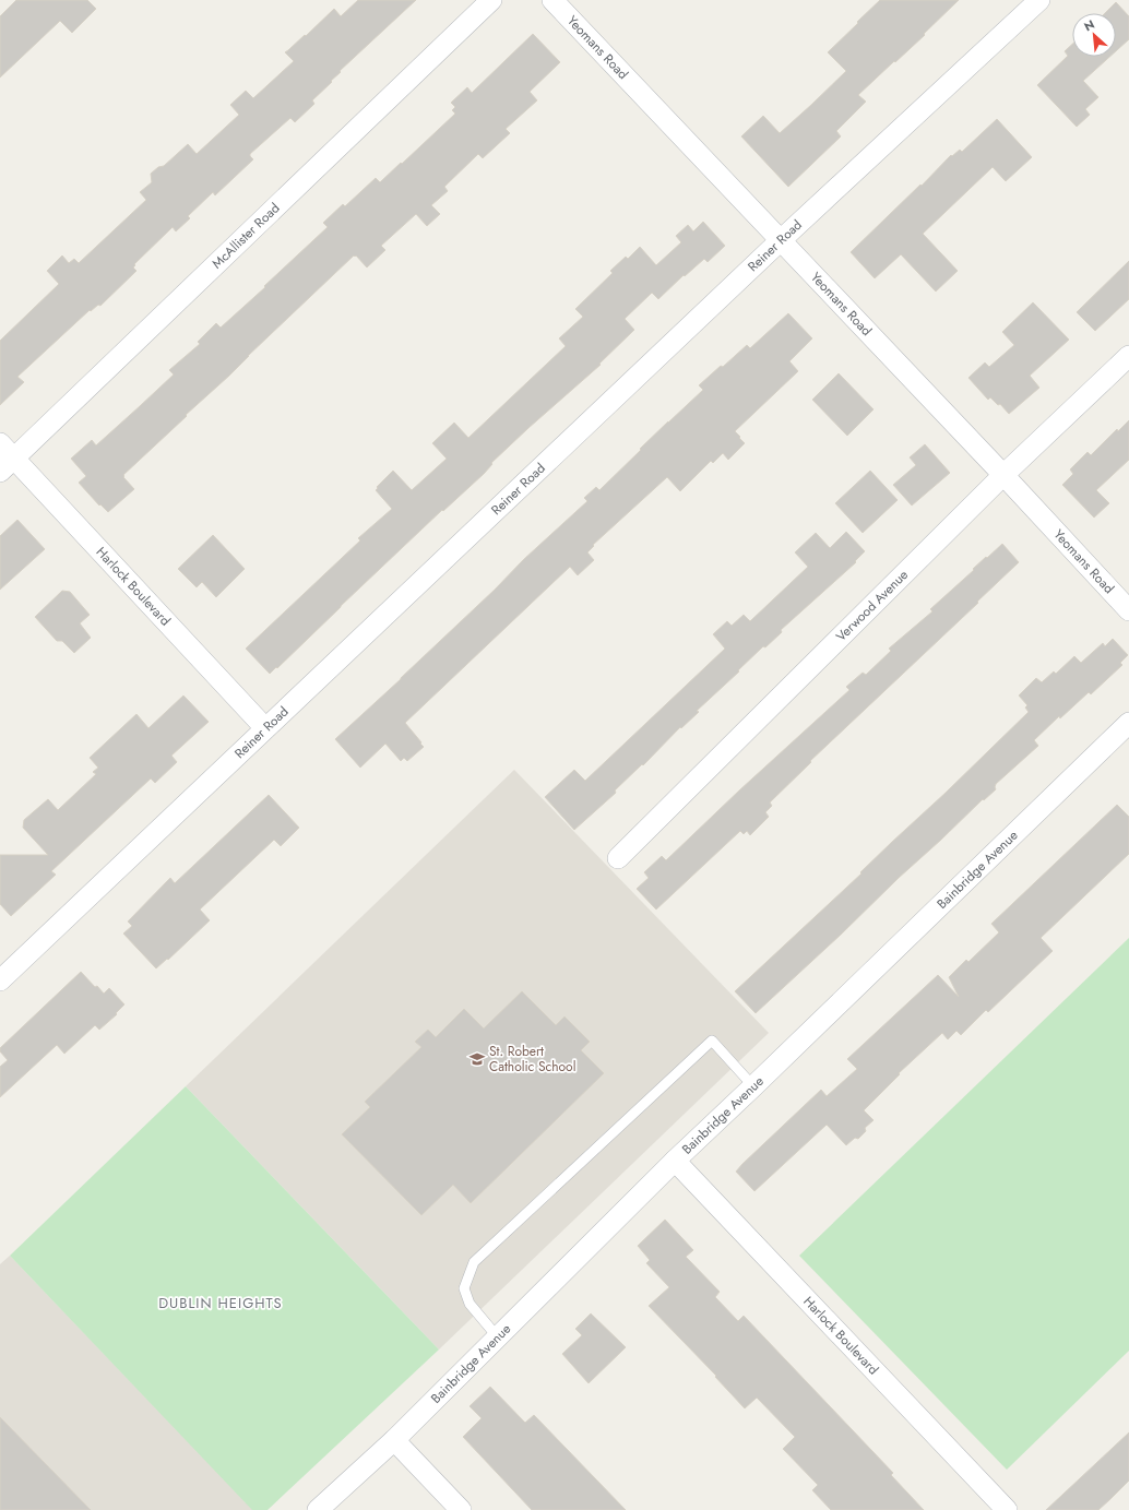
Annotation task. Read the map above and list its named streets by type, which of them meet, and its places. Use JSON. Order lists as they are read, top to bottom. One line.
{"streets":{"street":["Yeomans Road","McAllister Road","Reiner Road","Harlock Boulevard","Verwood Avenue","Bainbridge Avenue"]},"crossings":[["Yeomans Road","Reiner Road"],["Yeomans Road","Verwood Avenue"],["McAllister Road","Harlock Boulevard"],["Reiner Road","Harlock Boulevard"],["Harlock Boulevard","Bainbridge Avenue"]],"districts":["DUBLIN HEIGHTS"],"places":{"school or university":["St. Robert Catholic School"]},"north":"top left"}
